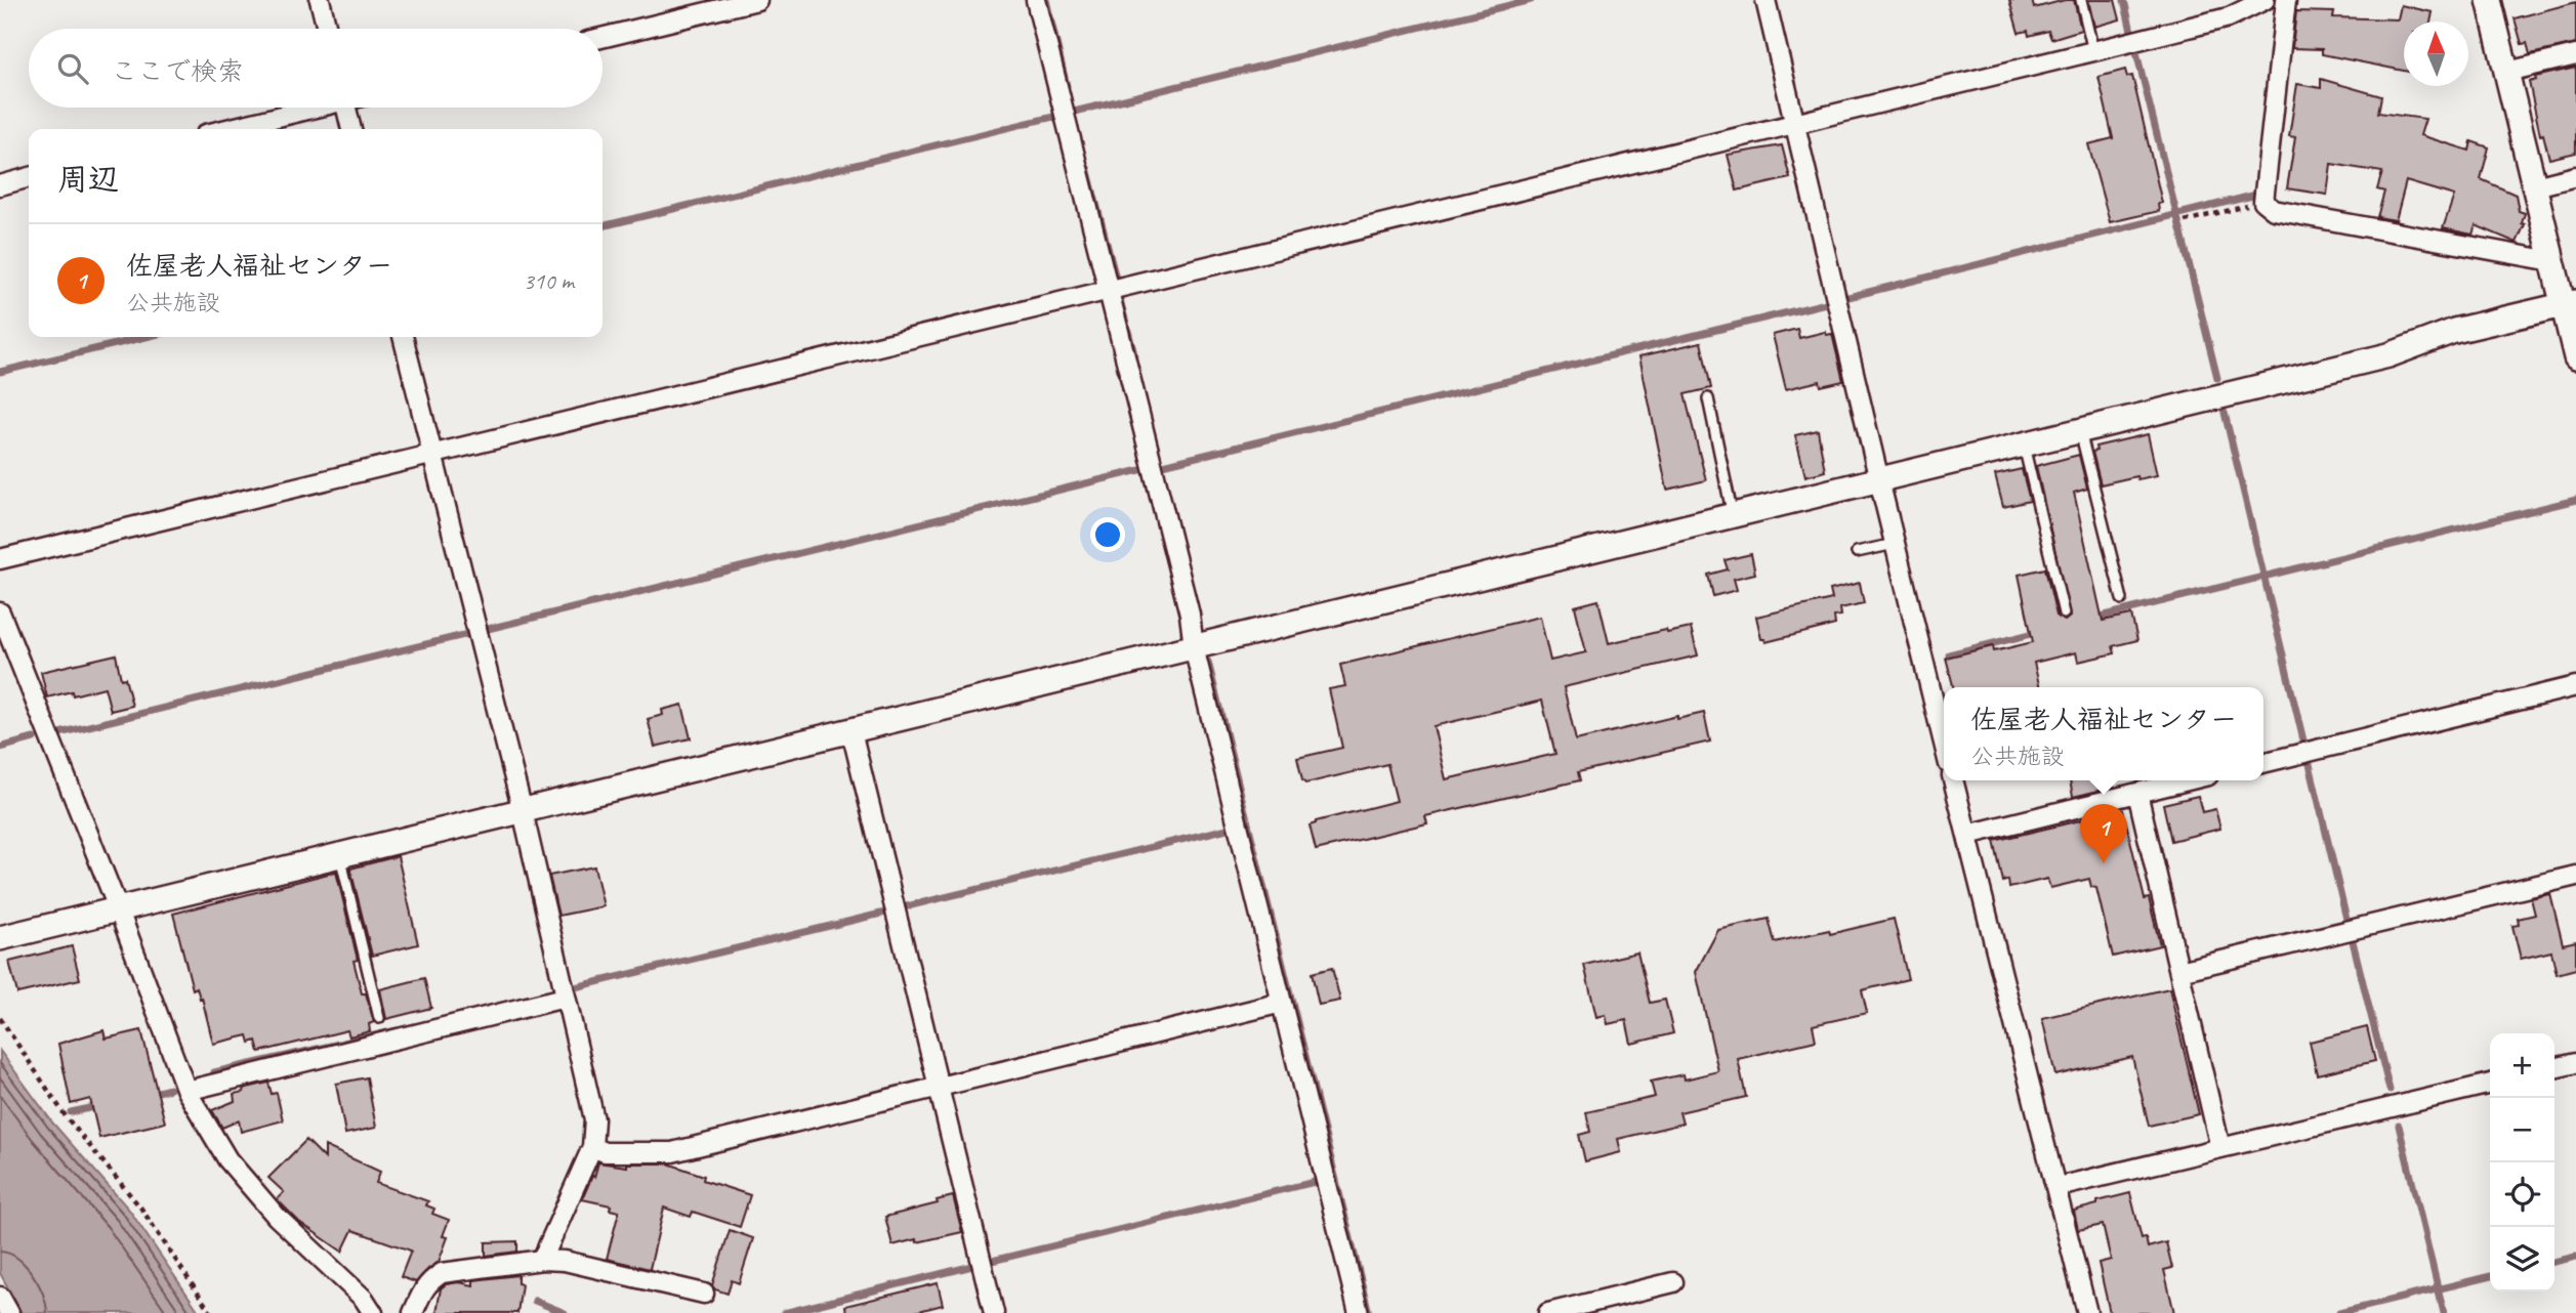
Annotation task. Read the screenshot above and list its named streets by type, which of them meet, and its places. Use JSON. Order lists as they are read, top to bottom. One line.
{"north":"top","page":{"search":"ここで検索","heading":"周辺","list":[{"mark":"1","name":"佐屋老人福祉センター","note":"公共施設","value":"310 m"}],"popup":["佐屋老人福祉センター","公共施設"],"pins":"1","map_buttons":["+","−"]}}
